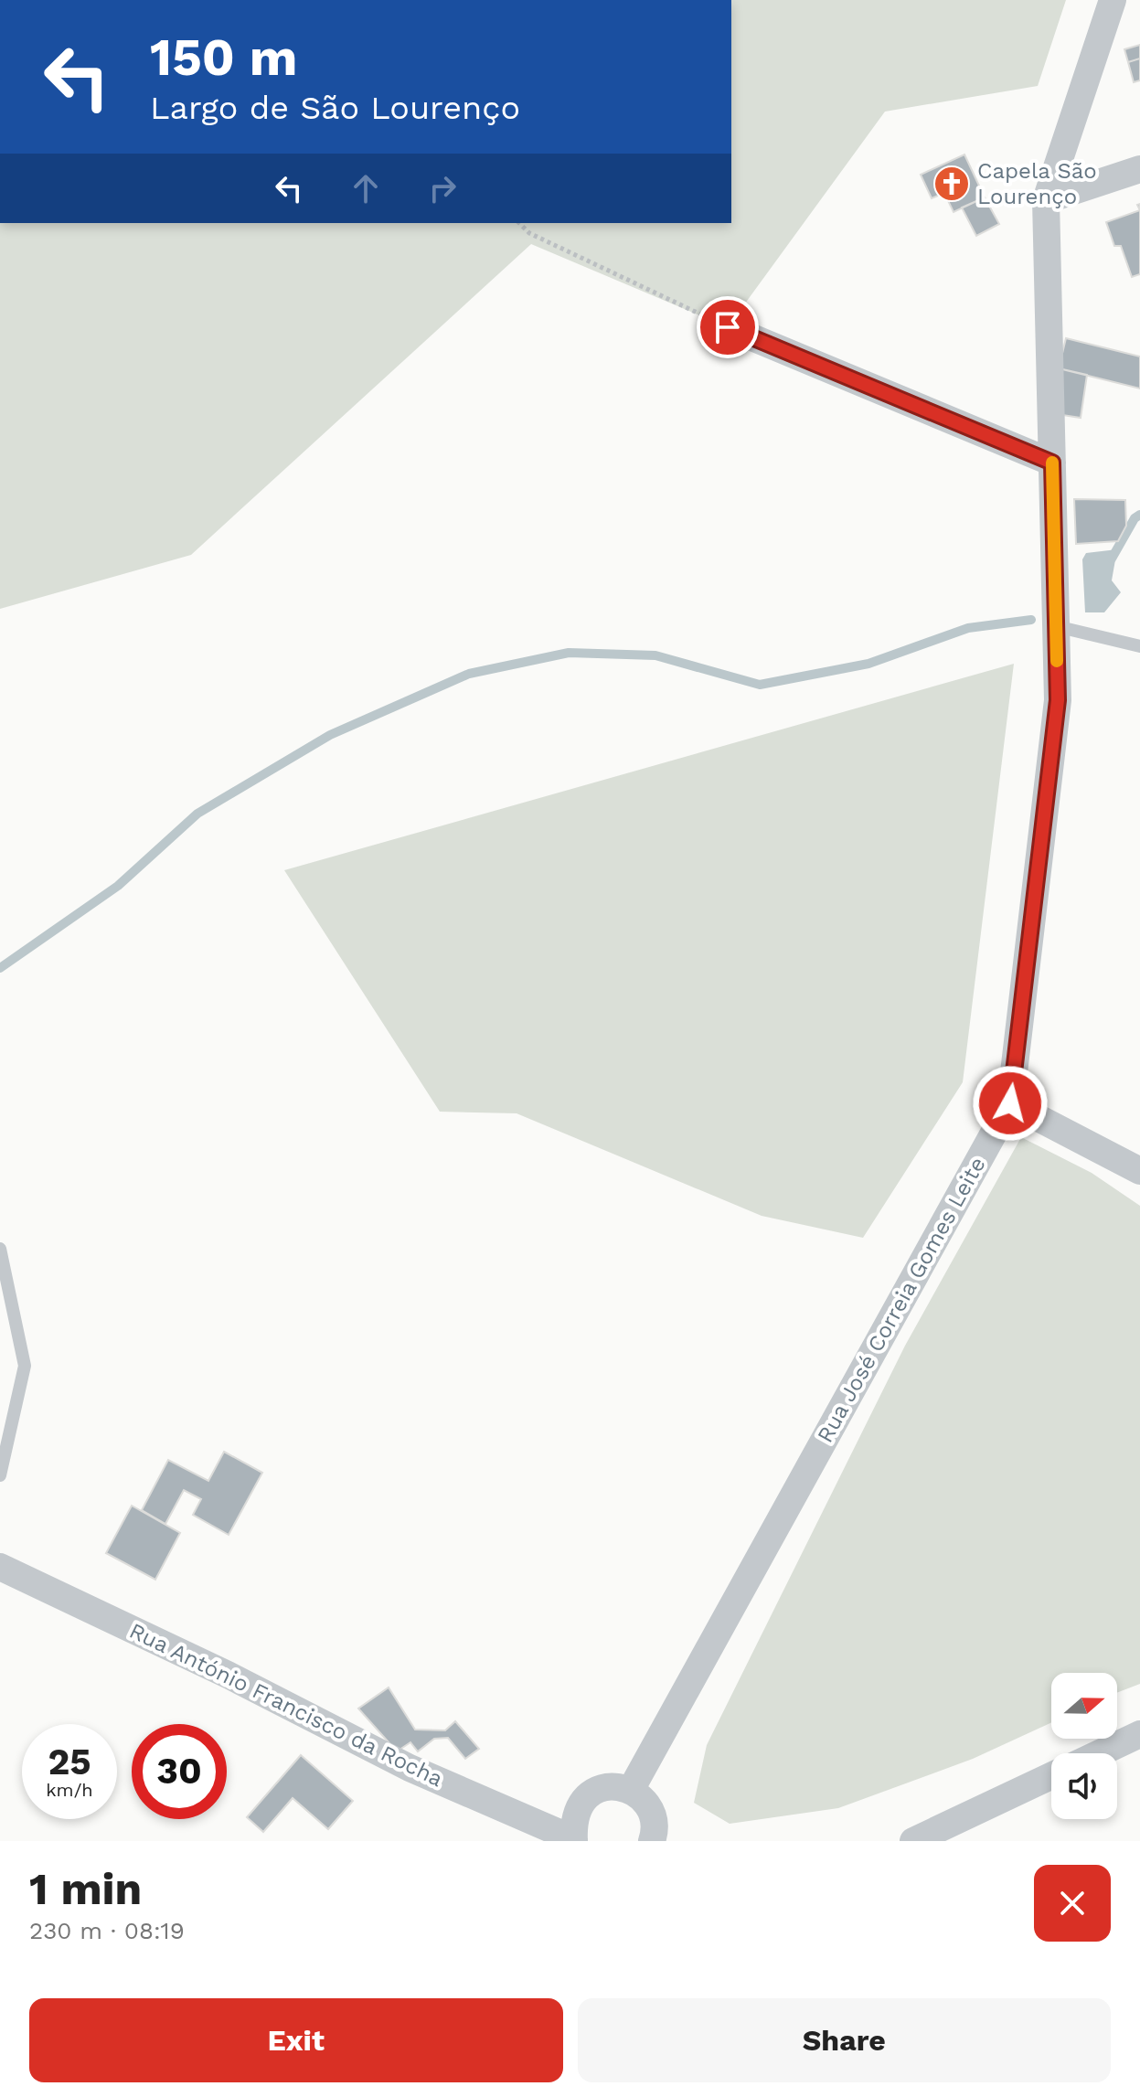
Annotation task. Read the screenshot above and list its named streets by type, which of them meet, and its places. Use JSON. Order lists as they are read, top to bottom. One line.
{"streets":{"street":["Rua José Correia Gomes Leite","Rua António Francisco da Rocha"]},"places":{"church":["Capela São Lourenço"]},"north":"right","page":{"turn":["150 m","Largo de São Lourenço"],"speed":"25 km/h","limit":"30","heading":["1 min","230 m · 08:19"],"buttons":["Exit","Share"]}}
